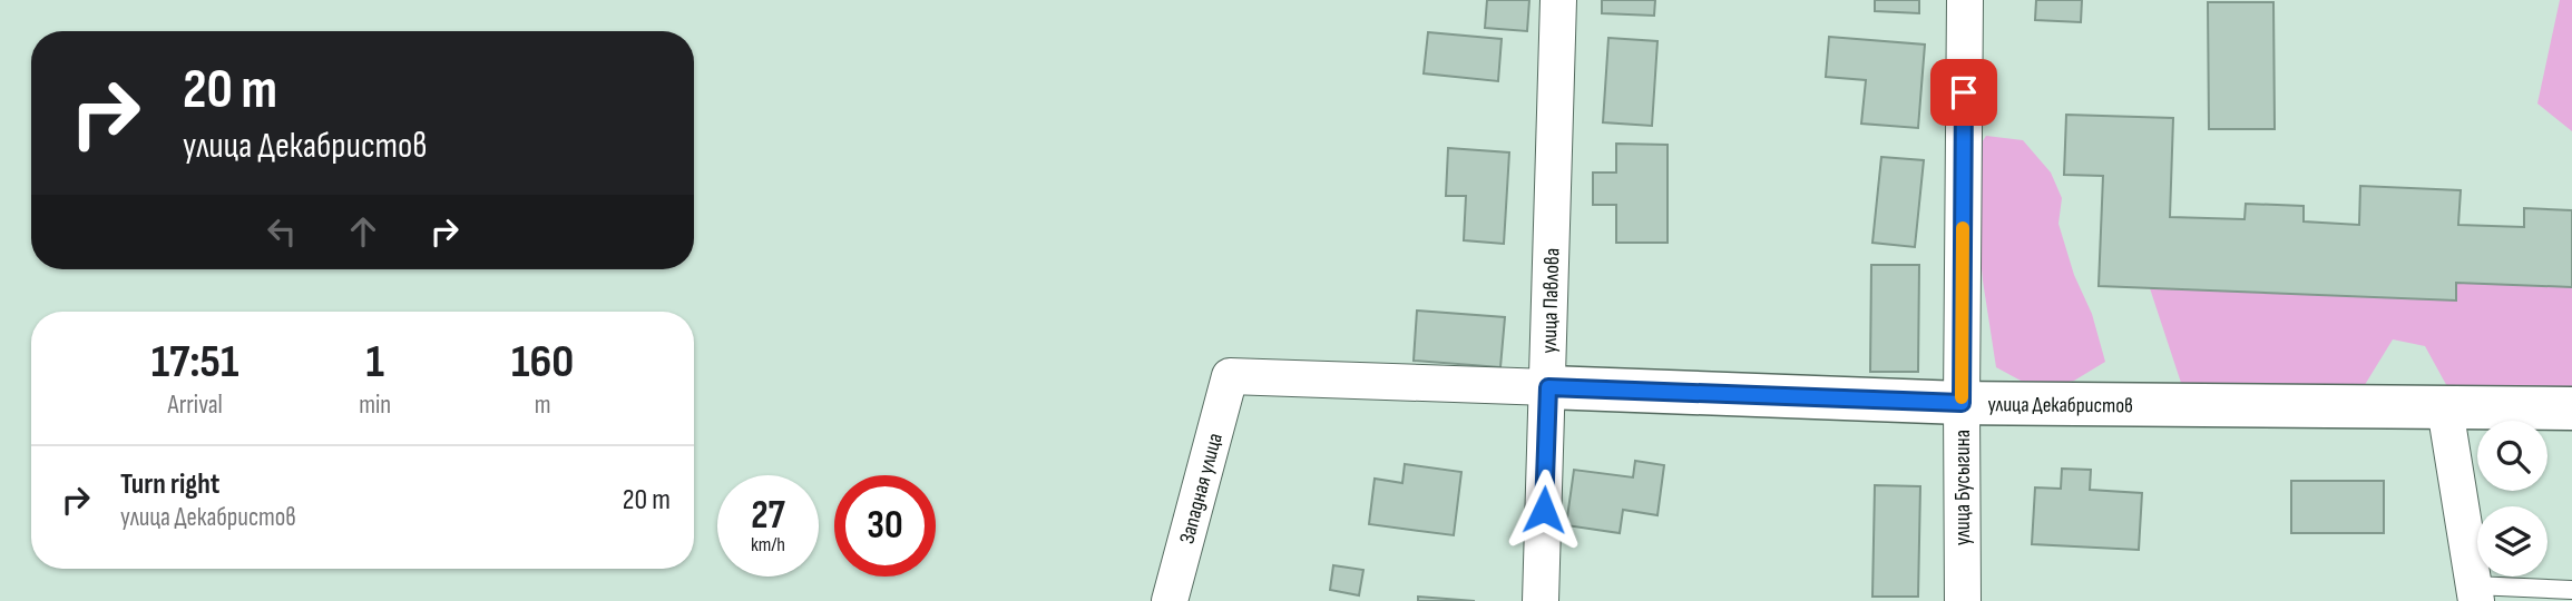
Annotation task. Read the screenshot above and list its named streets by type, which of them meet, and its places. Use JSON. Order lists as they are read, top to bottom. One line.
{"streets":{"street":["улица Павлова","улица Декабристов","улица Бусыгина","Западная улица"]},"crossings":[["улица Павлова","улица Декабристов"],["улица Павлова","Западная улица"],["улица Декабристов","улица Бусыгина"],["улица Декабристов","Западная улица"]],"page":{"turn":["20 m","улица Декабристов"],"eta":["17:51","Arrival","1","min","160","m"],"list":[{"name":"Turn right","note":"улица Декабристов","value":"20 m"}],"speed":"27 km/h","limit":"30"}}
